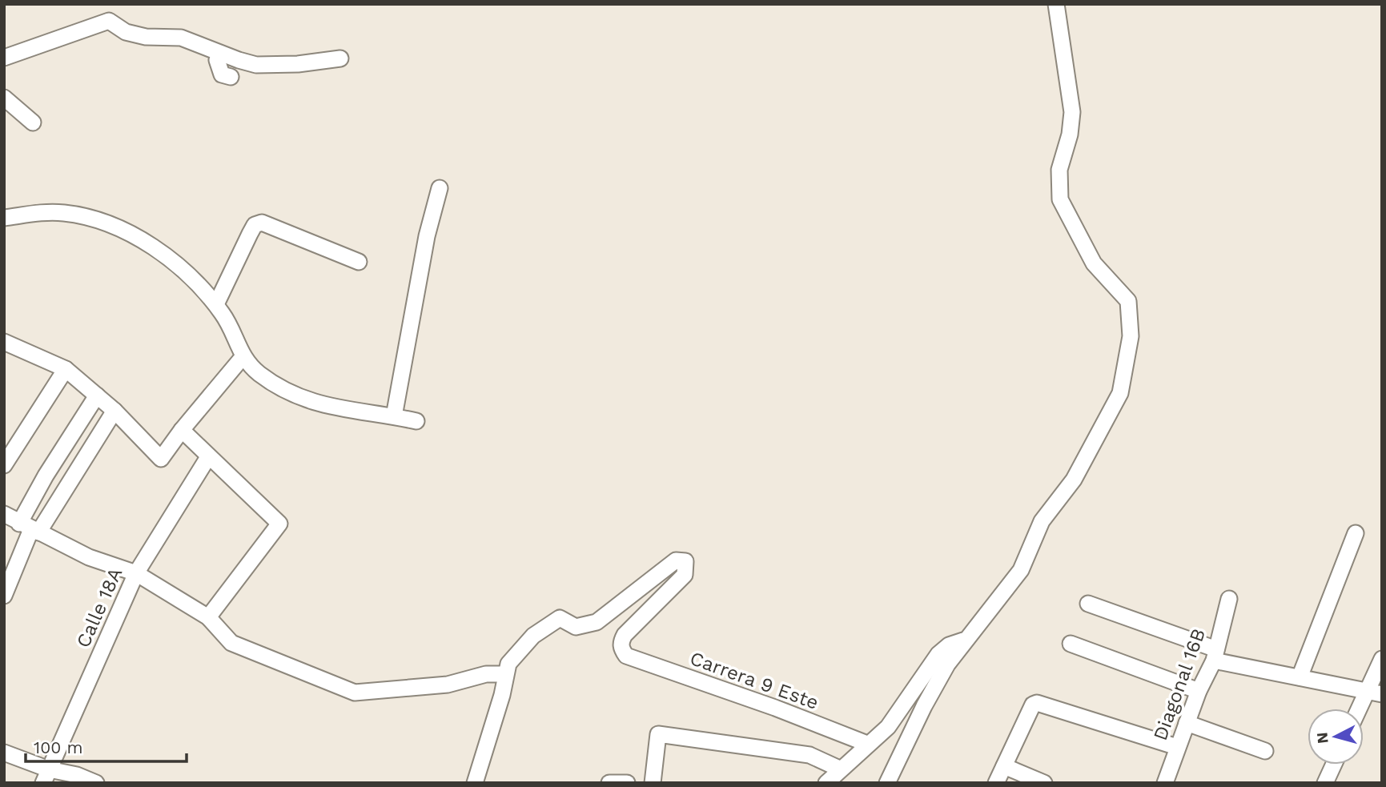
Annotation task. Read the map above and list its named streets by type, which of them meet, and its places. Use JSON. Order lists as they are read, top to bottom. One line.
{"streets":{"street":["Calle 18A","Carrera 9 Este","Diagonal 16B"]},"scale_bar":"100 m","north":"left"}
